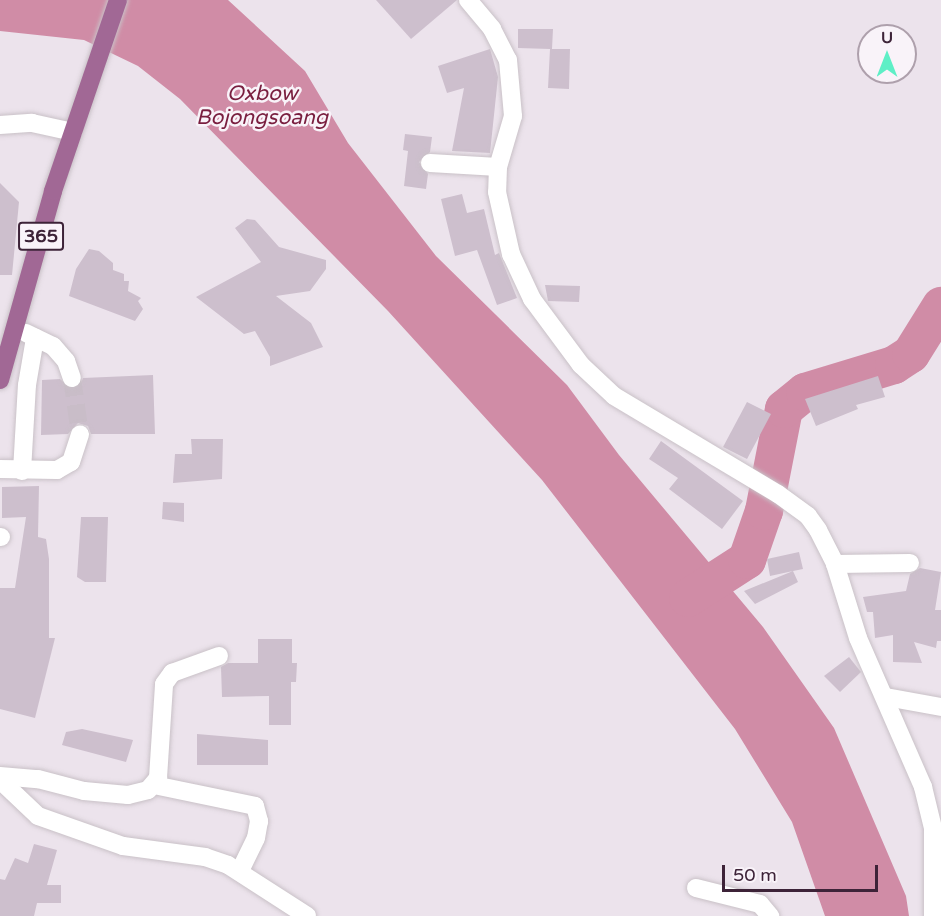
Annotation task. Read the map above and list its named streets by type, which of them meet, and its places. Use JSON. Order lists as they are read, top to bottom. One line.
{"streets":{"main road":["365"]},"water":["Oxbow Bojongsoang"],"scale_bar":"50 m","north":"top"}
